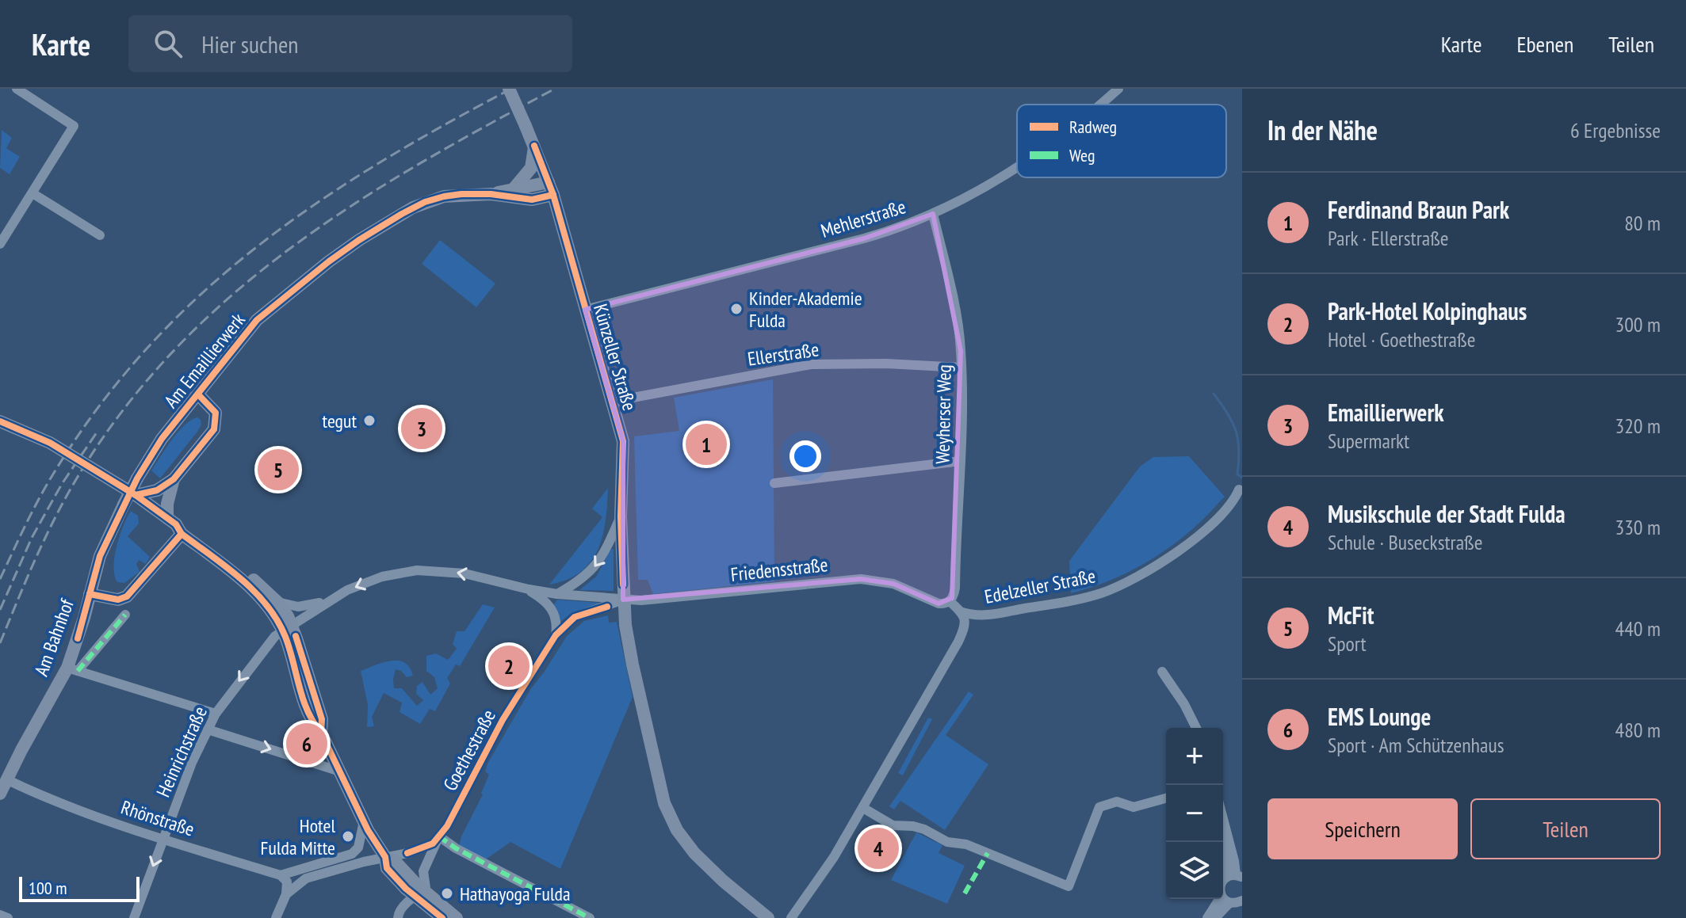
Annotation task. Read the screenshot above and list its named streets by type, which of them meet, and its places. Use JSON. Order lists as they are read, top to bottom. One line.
{"streets":{"main road":["Künzeller Straße","Am Emaillierwerk","Am Bahnhof"],"street":["Mehlerstraße","Ellerstraße","Weyherser Weg","Friedensstraße","Edelzeller Straße","Goethestraße","Heinrichstraße","Rhönstraße"]},"crossings":[["Mehlerstraße","Künzeller Straße"],["Mehlerstraße","Weyherser Weg"],["Ellerstraße","Künzeller Straße"],["Ellerstraße","Weyherser Weg"],["Künzeller Straße","Am Emaillierwerk"],["Künzeller Straße","Friedensstraße"],["Künzeller Straße","Goethestraße"],["Künzeller Straße","Heinrichstraße"],["Am Emaillierwerk","Am Bahnhof"],["Weyherser Weg","Friedensstraße"],["Friedensstraße","Goethestraße"],["Friedensstraße","Heinrichstraße"],["Am Bahnhof","Rhönstraße"],["Goethestraße","Heinrichstraße"],["Heinrichstraße","Rhönstraße"]],"one_way":["Heinrichstraße"],"places":["Kinder-Akademie Fulda","tegut","Hotel Fulda Mitte","Hathayoga Fulda"],"legend":["Radweg","Weg"],"scale_bar":"100 m","page":{"header":"Karte","search":"Hier suchen","nav":["Karte","Ebenen","Teilen"],"heading":["In der Nähe","6 Ergebnisse"],"list":[{"mark":"1","name":"Ferdinand Braun Park","note":"Park · Ellerstraße","value":"80 m"},{"mark":"2","name":"Park-Hotel Kolpinghaus","note":"Hotel · Goethestraße","value":"300 m"},{"mark":"3","name":"Emaillierwerk","note":"Supermarkt","value":"320 m"},{"mark":"4","name":"Musikschule der Stadt Fulda","note":"Schule · Buseckstraße","value":"330 m"},{"mark":"5","name":"McFit","note":"Sport","value":"440 m"},{"mark":"6","name":"EMS Lounge","note":"Sport · Am Schützenhaus","value":"480 m"}],"pins":["3","1","5","2","6","4"],"map_buttons":["+","−"],"buttons":["Speichern","Teilen"],"scale":"100 m"}}
